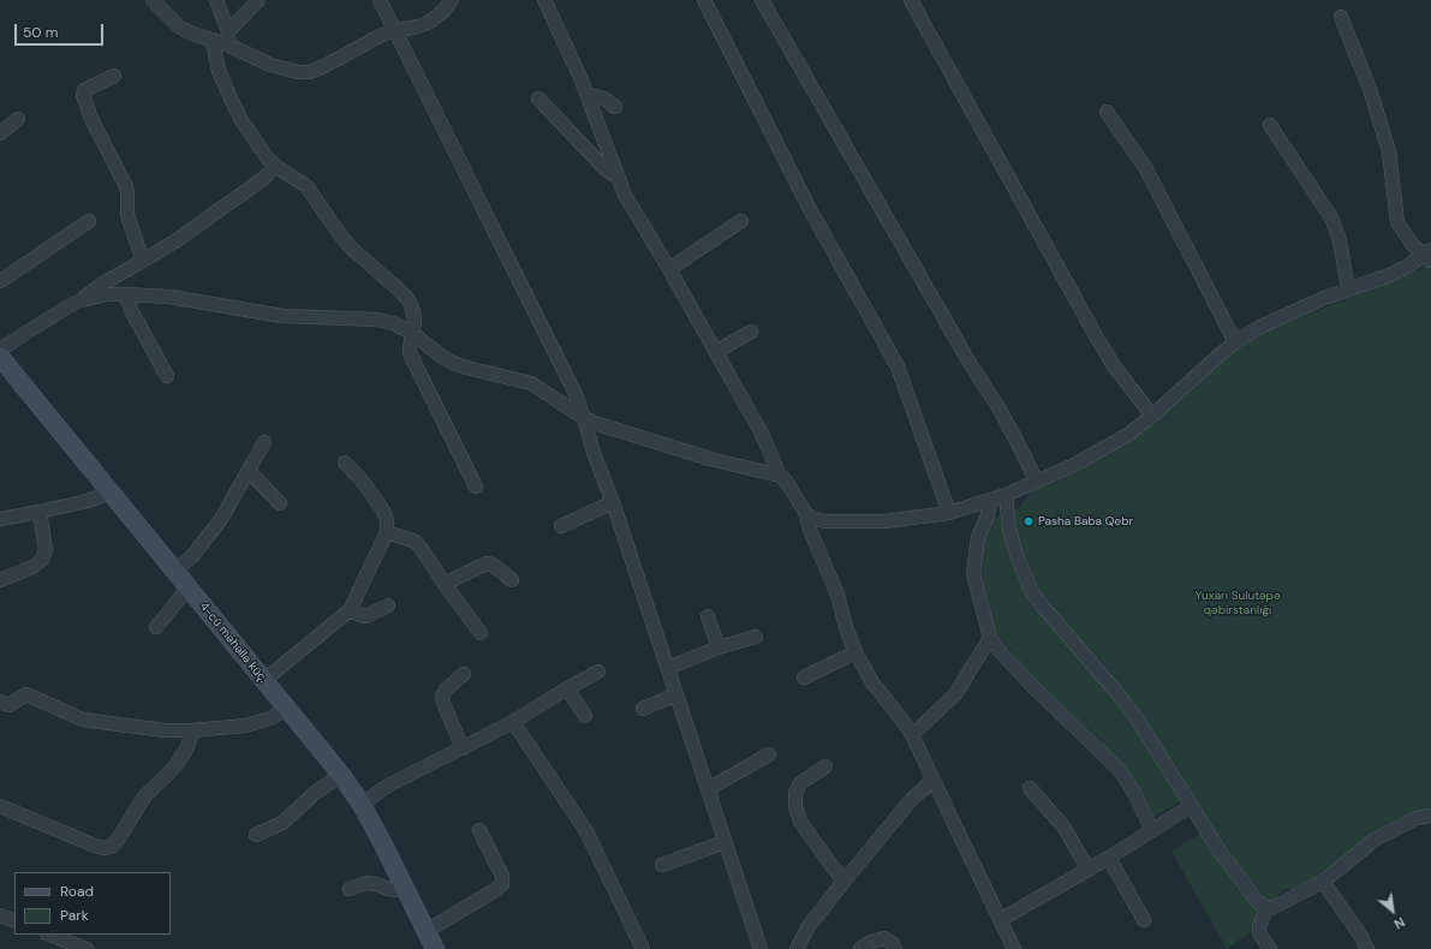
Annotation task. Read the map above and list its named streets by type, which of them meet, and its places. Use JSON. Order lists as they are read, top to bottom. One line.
{"streets":{"street":["4-cü məhəllə küç."]},"parks":["Yuxarı Sulutəpə qəbirstanlığı"],"places":["Pasha Baba Qebr"],"legend":["Road","Park"],"scale_bar":"50 m","north":"bottom right"}
